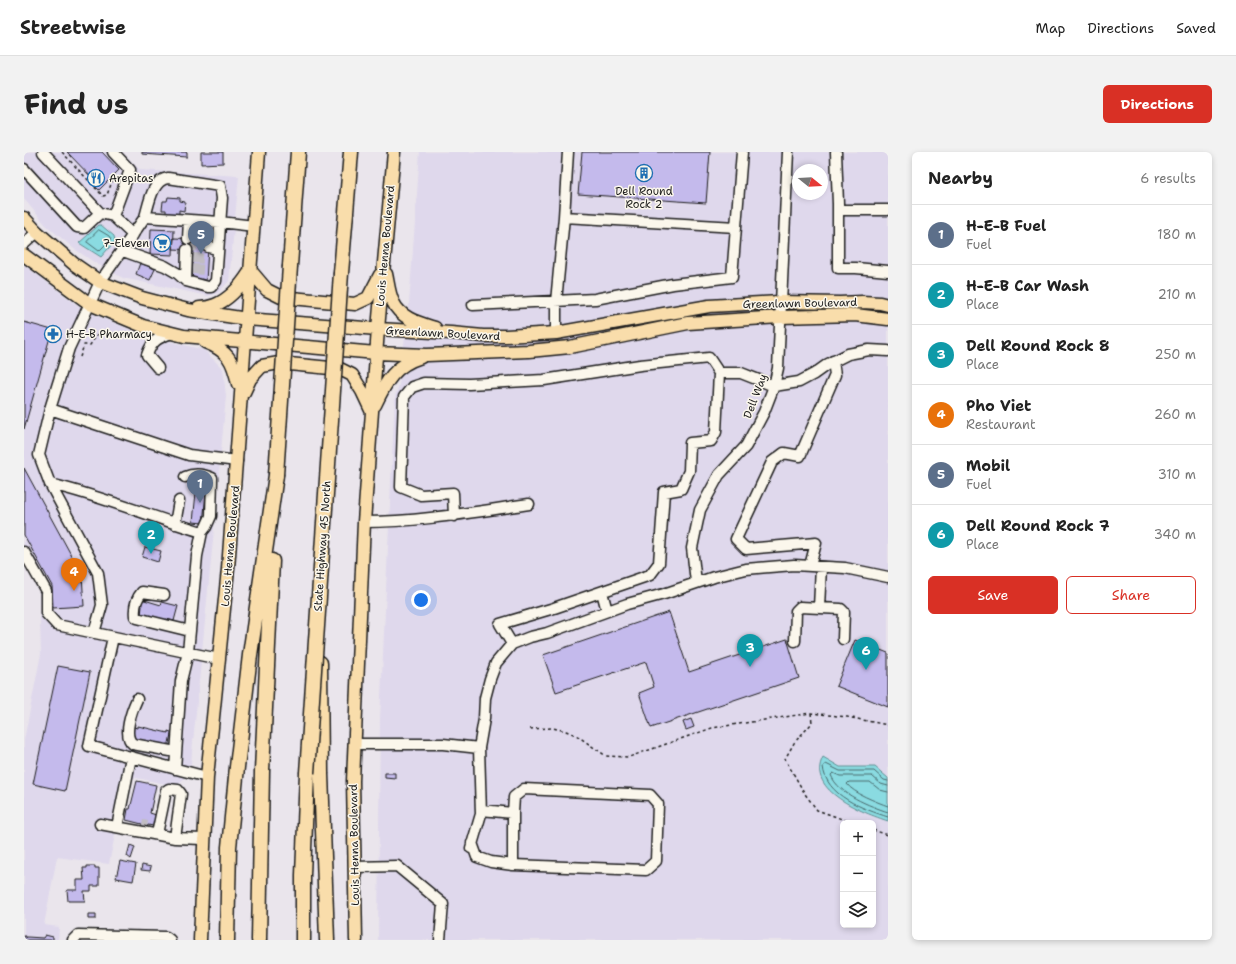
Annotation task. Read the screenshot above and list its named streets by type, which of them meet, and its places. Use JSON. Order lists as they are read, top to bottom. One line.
{"streets":{"highway":["State Highway 45 North"],"main road":["Louis Henna Boulevard","Greenlawn Boulevard"],"street":["Dell Way"]},"crossings":[["Louis Henna Boulevard","Greenlawn Boulevard"],["Greenlawn Boulevard","Dell Way"]],"places":{"building":["Dell Round Rock 2"],"restaurant":["Arepitas"],"supermarket":["7-Eleven"],"pharmacy":["H-E-B Pharmacy"]},"north":"right","page":{"header":"Streetwise","nav":["Map","Directions","Saved"],"title":"Find us","buttons":["Directions",["Save","Share"]],"heading":["Nearby","6 results"],"list":[{"mark":"1","name":"H-E-B Fuel","note":"Fuel","value":"180 m"},{"mark":"2","name":"H-E-B Car Wash","note":"Place","value":"210 m"},{"mark":"3","name":"Dell Round Rock 8","note":"Place","value":"250 m"},{"mark":"4","name":"Pho Viet","note":"Restaurant","value":"260 m"},{"mark":"5","name":"Mobil","note":"Fuel","value":"310 m"},{"mark":"6","name":"Dell Round Rock 7","note":"Place","value":"340 m"}],"pins":["5","1","2","4","3","6"],"map_buttons":["+","−"]}}
